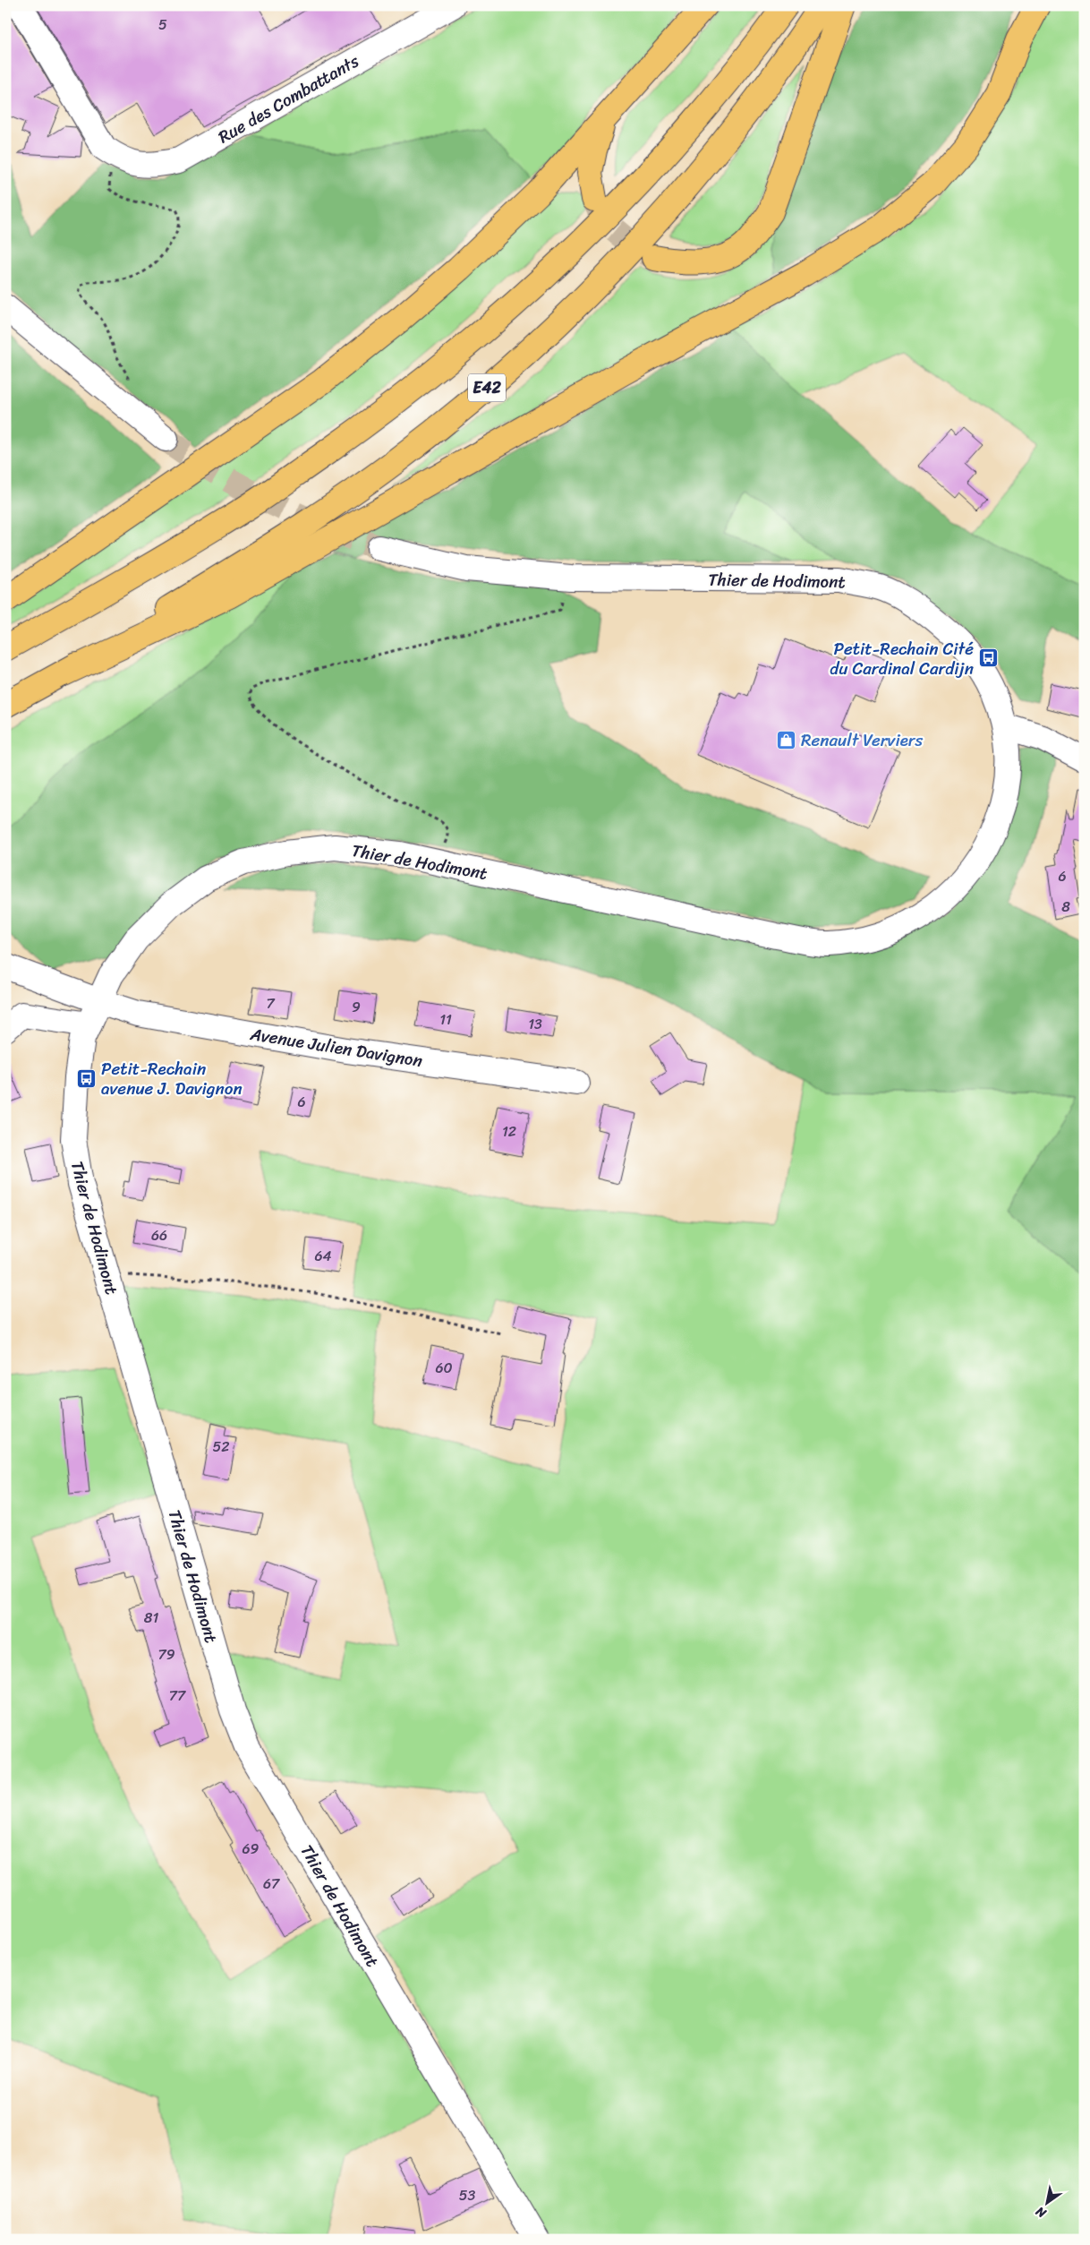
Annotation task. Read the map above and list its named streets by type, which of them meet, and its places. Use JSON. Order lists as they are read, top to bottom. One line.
{"streets":{"highway":["E42"],"street":["Rue des Combattants","Thier de Hodimont","Avenue Julien Davignon"]},"crossings":[["Thier de Hodimont","Avenue Julien Davignon"]],"places":{"bus stop":["Petit-Rechain Cité du Cardinal Cardijn","Petit-Rechain avenue J. Davignon"],"shop":["Renault Verviers"]},"house_numbers":["5","6","8","7","9","11","13","6","12","66","64","60","52","81","79","77","69","67","53"],"north":"bottom left"}
